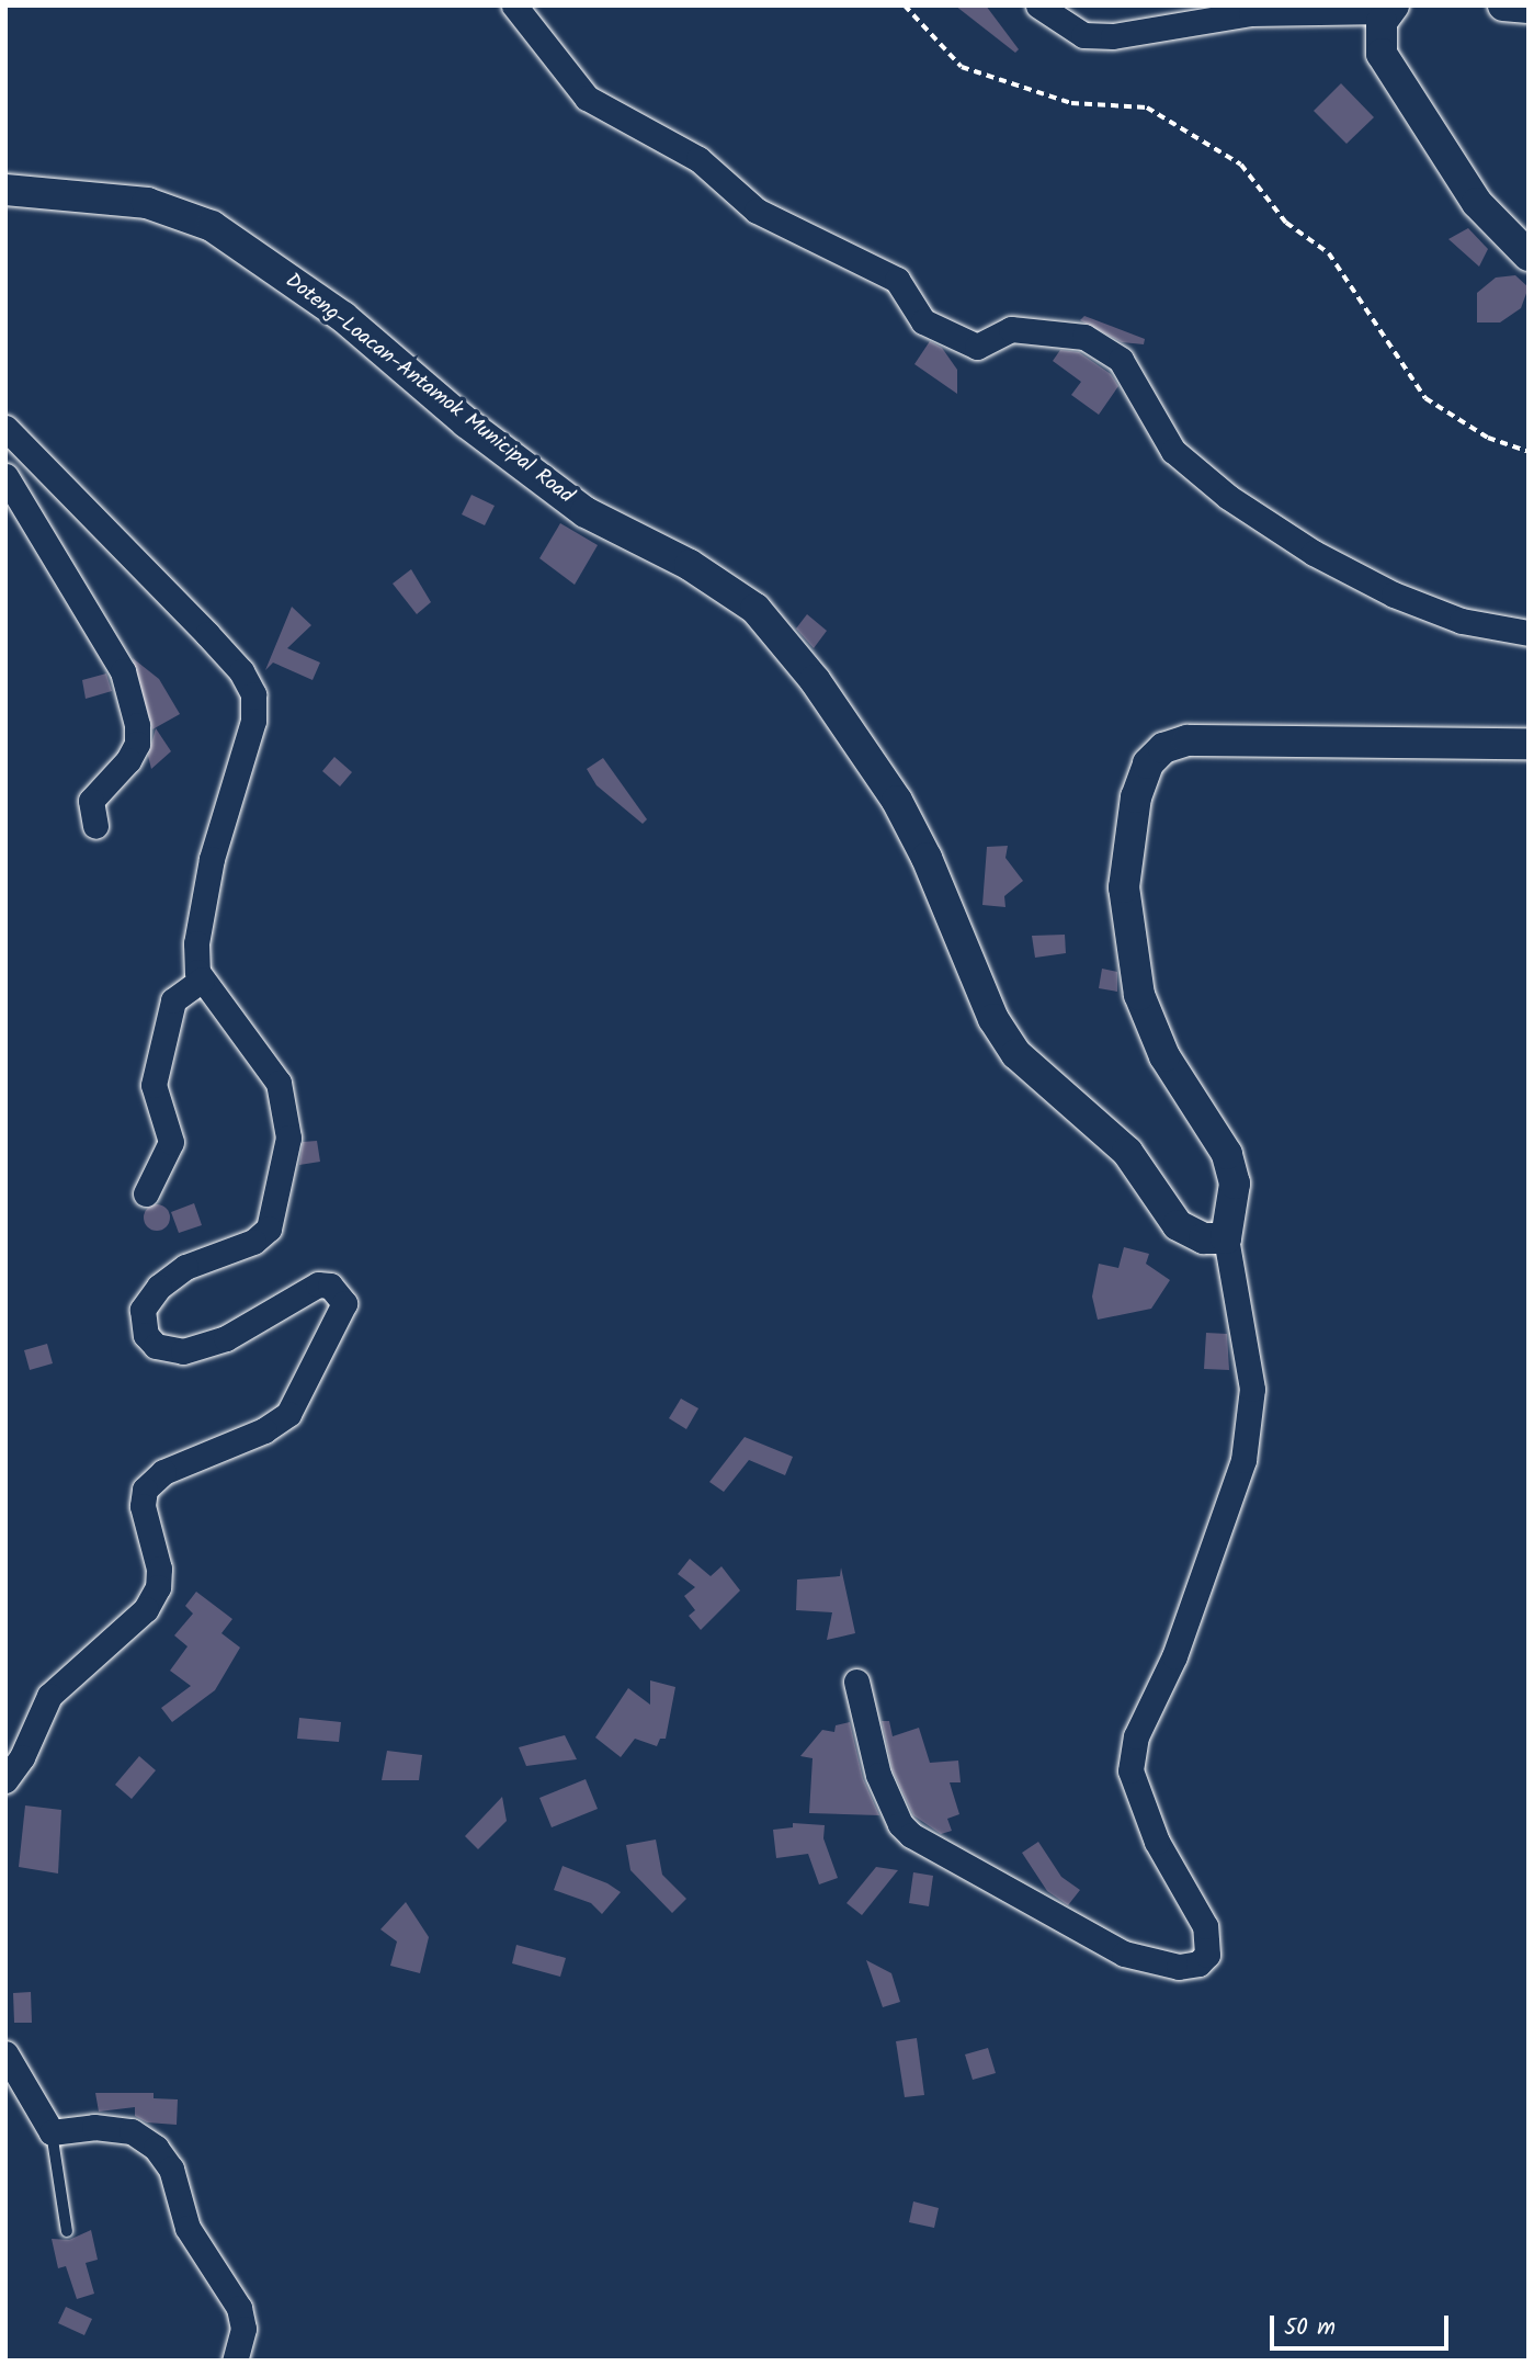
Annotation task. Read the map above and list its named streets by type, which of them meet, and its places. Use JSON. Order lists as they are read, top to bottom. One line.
{"streets":{"street":["Doteng-Loacan-Antamok Municipal Road"]},"scale_bar":"50 m"}
